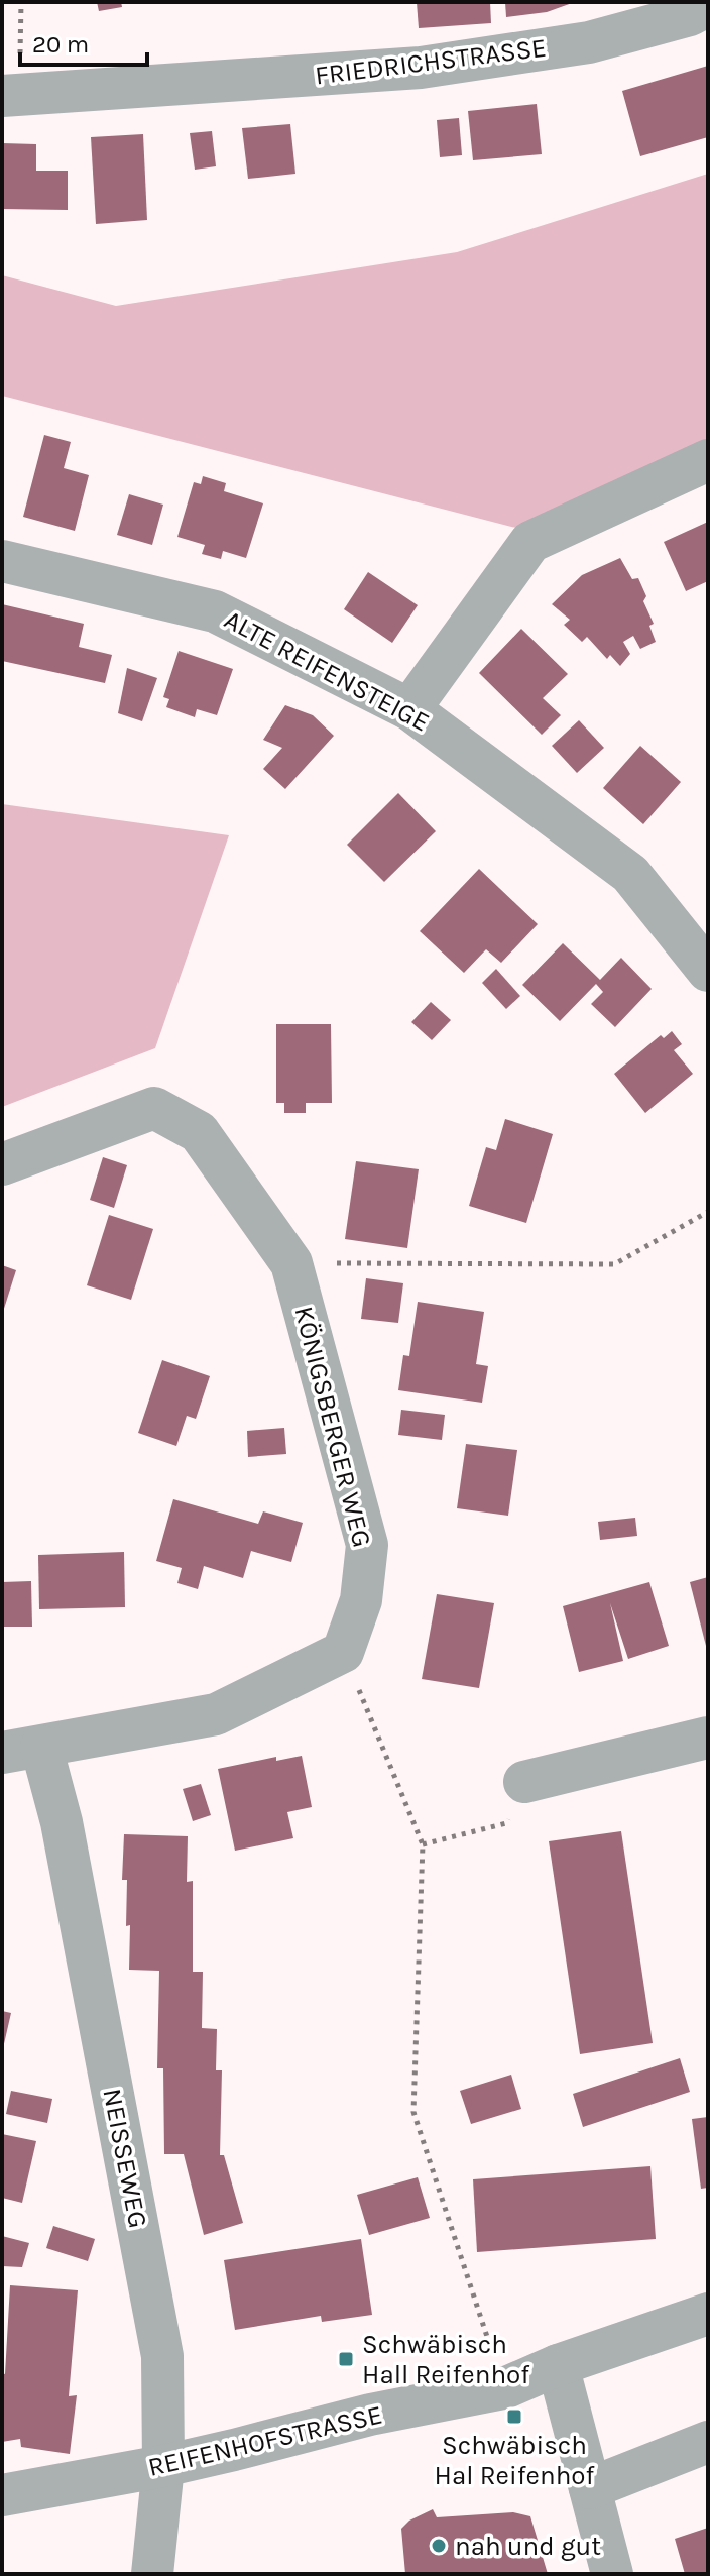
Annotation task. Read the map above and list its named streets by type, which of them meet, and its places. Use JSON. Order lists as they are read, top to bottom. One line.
{"streets":{"street":["FRIEDRICHSTRASSE","ALTE REIFENSTEIGE","KÖNIGSBERGER WEG","NEISSEWEG","REIFENHOFSTRASSE"]},"crossings":[["NEISSEWEG","REIFENHOFSTRASSE"]],"places":{"transit":["Schwäbisch Hall Reifenhof","Schwäbisch Hal Reifenhof"],"other":["nah und gut"]},"scale_bar":"20 m"}
